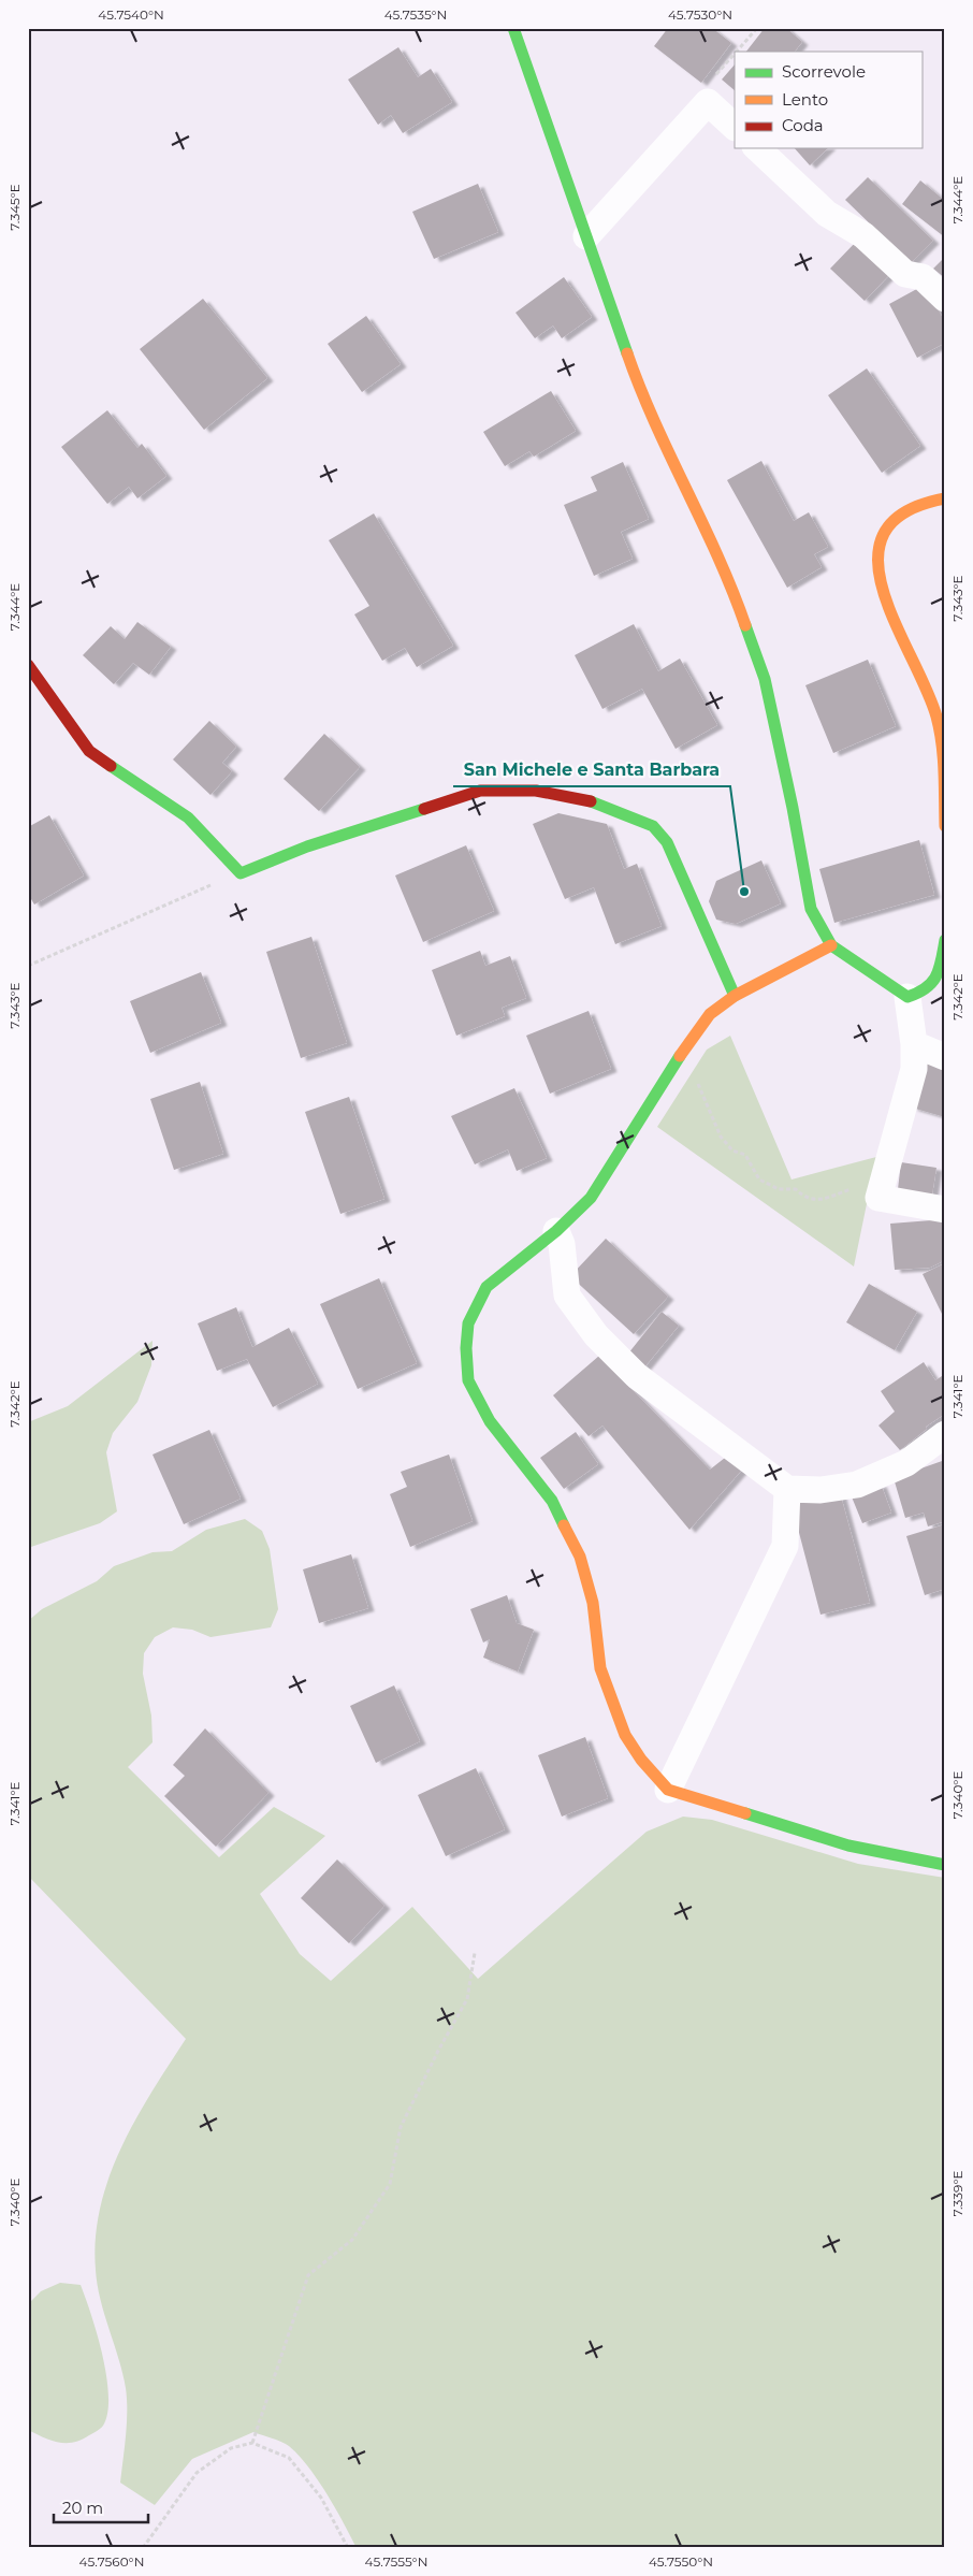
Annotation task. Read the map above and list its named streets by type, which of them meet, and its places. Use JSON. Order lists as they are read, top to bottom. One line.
{"places":["San Michele e Santa Barbara"],"legend":["Scorrevole","Lento","Coda"],"scale_bar":"20 m","coordinates":["45.7540°N","45.7535°N","45.7530°N","7.344°E","7.345°E","7.343°E","7.342°E","7.341°E","7.340°E","7.339°E","45.7560°N","45.7555°N","45.7550°N"]}
